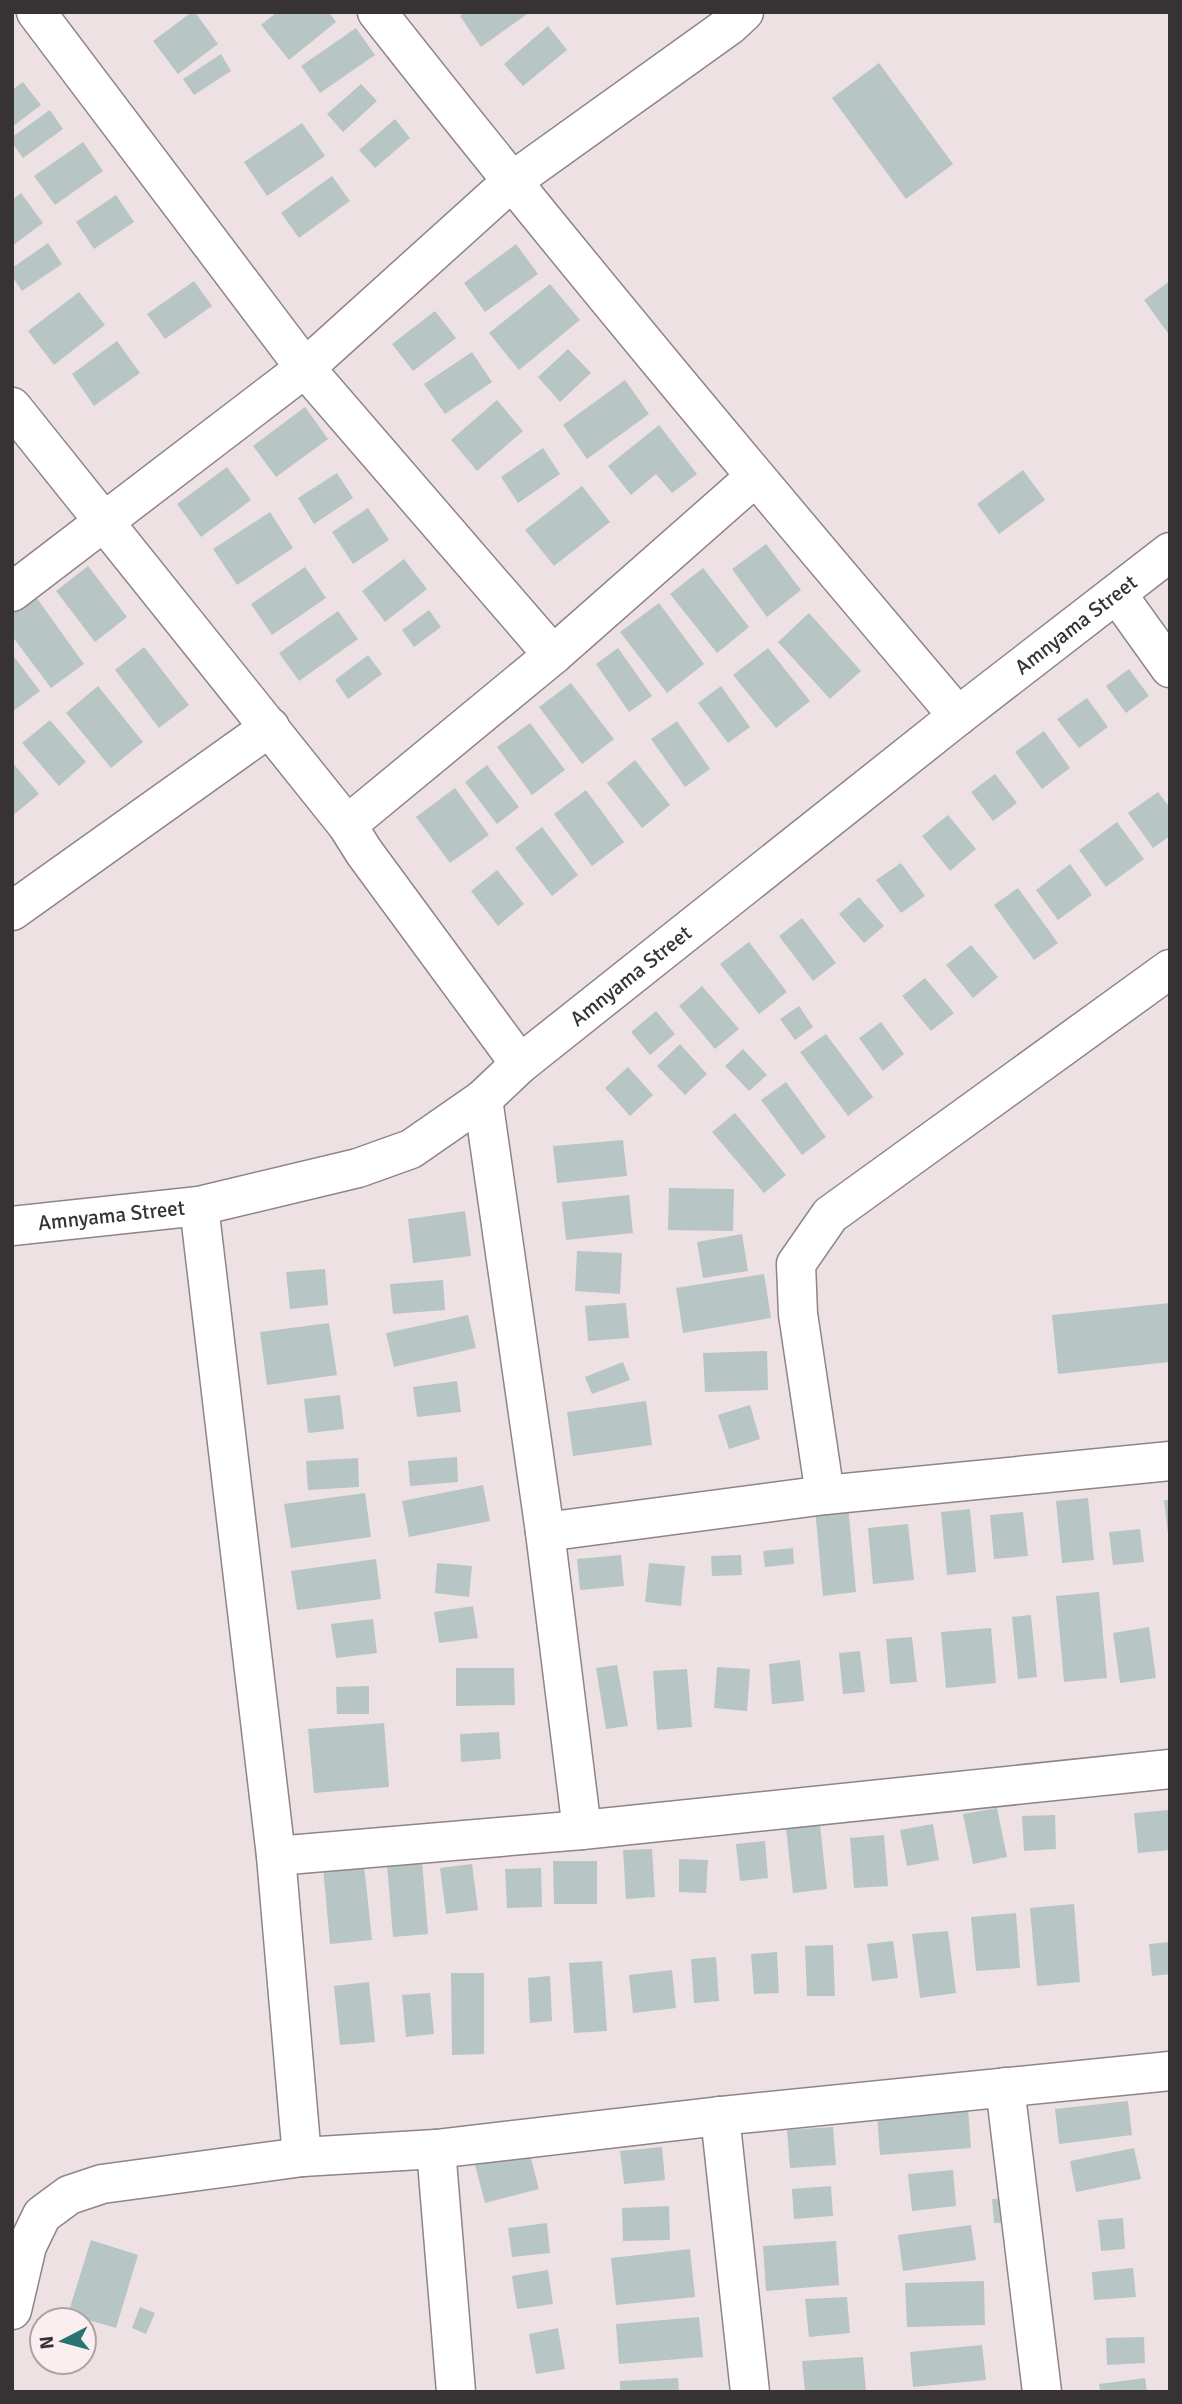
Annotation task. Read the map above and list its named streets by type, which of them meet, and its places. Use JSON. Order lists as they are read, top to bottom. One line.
{"streets":{"street":["Amnyama Street"]},"north":"left"}
